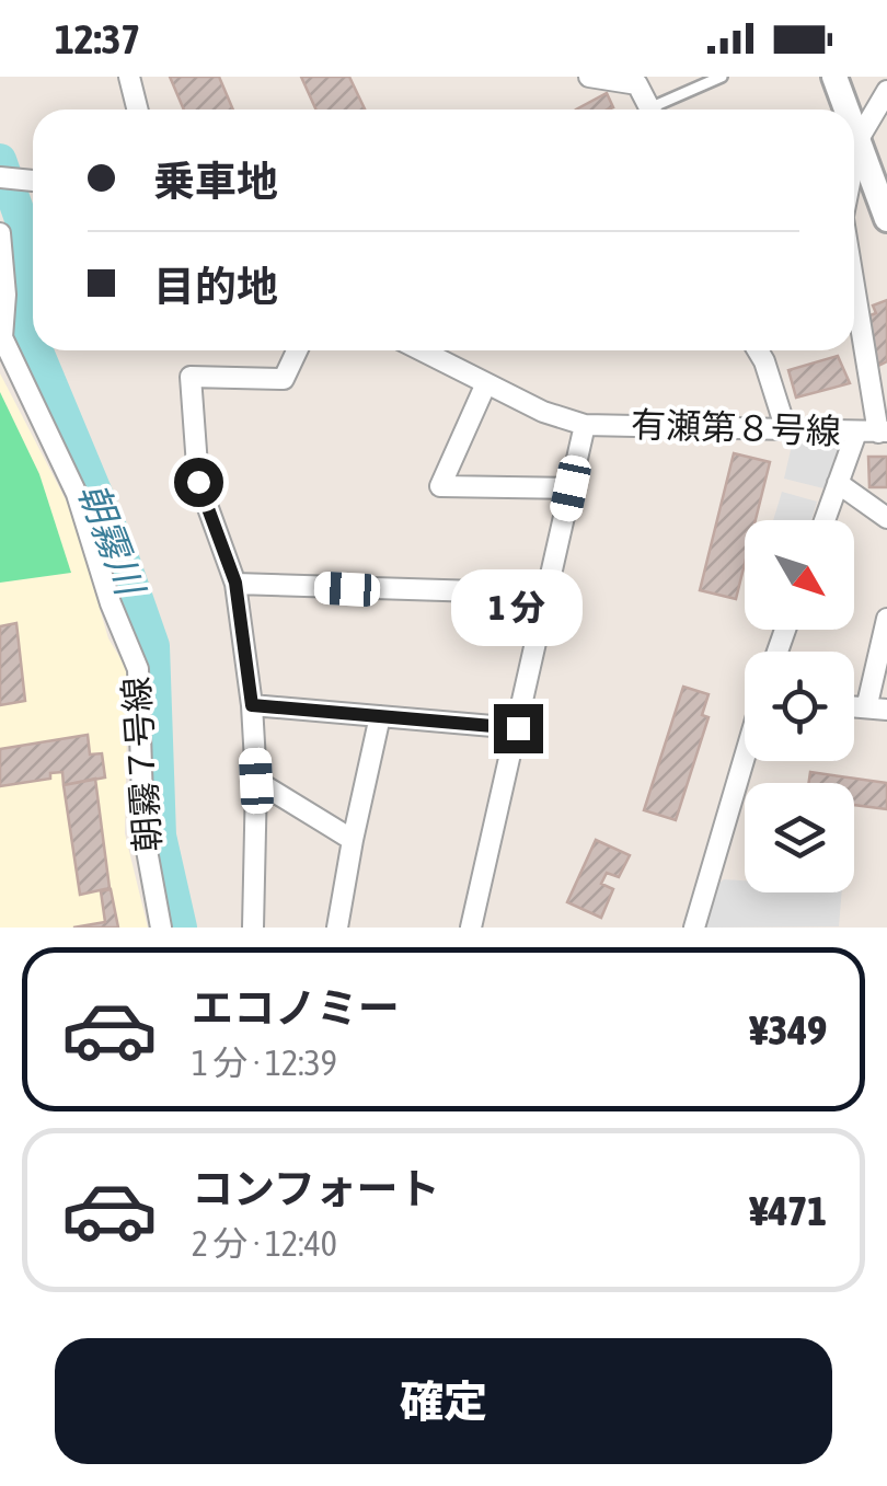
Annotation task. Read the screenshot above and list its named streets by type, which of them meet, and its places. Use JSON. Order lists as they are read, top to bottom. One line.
{"streets":{"street":["有瀬第８号線","朝霧７号線"]},"water":["朝霧川"],"north":"bottom right","page":{"status":"12:37","banner":["乗車地","目的地"],"bubble":"1 分","list":[{"name":"エコノミー","note":"1 分 · 12:39","value":"¥349"},{"name":"コンフォート","note":"2 分 · 12:40","value":"¥471"}],"buttons":"確定"}}
